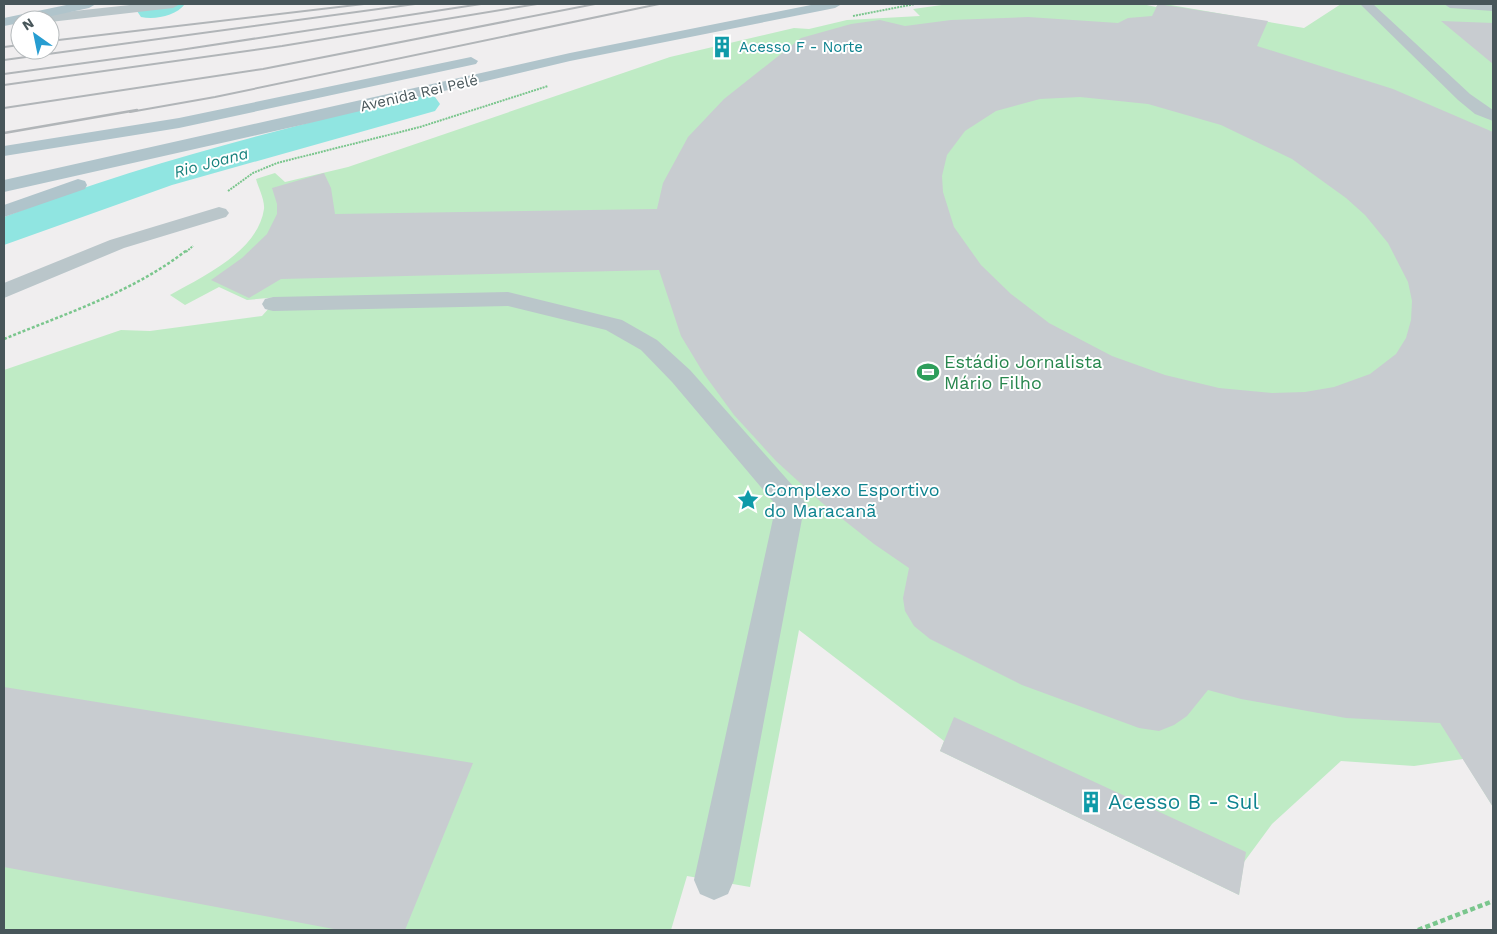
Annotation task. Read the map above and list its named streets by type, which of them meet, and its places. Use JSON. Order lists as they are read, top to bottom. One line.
{"streets":{"main road":["Avenida Rei Pelé"]},"water":["Rio Joana"],"places":{"building":["Acesso F - Norte","Acesso B - Sul"],"sports":["Estádio Jornalista Mário Filho"],"place":["Complexo Esportivo do Maracanã"]},"north":"top left"}
